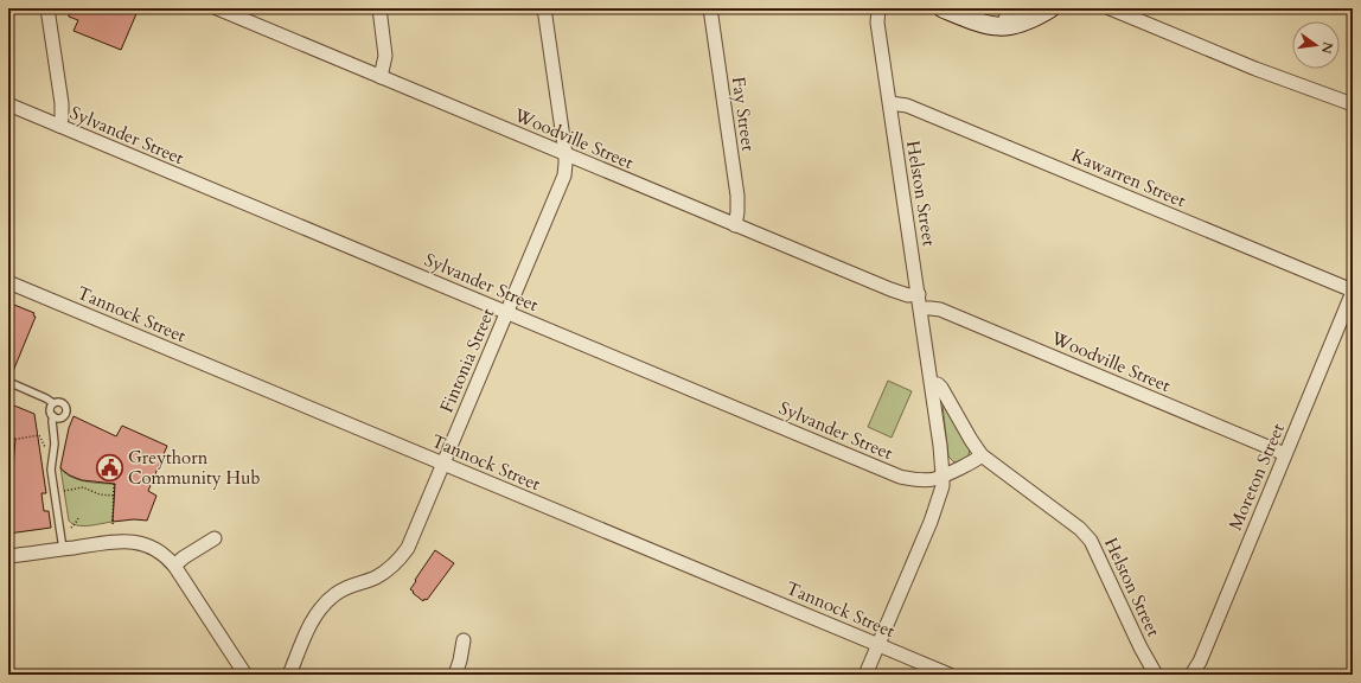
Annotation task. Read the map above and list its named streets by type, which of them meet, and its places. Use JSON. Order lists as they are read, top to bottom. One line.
{"streets":{"street":["Fay Street","Sylvander Street","Woodville Street","Kawarren Street","Helston Street","Tannock Street","Fintonia Street","Moreton Street"]},"crossings":[["Fay Street","Woodville Street"],["Sylvander Street","Helston Street"],["Sylvander Street","Fintonia Street"],["Woodville Street","Helston Street"],["Woodville Street","Fintonia Street"],["Woodville Street","Moreton Street"],["Kawarren Street","Helston Street"],["Kawarren Street","Moreton Street"],["Helston Street","Tannock Street"],["Tannock Street","Fintonia Street"]],"places":{"public building":["Greythorn Community Hub"]},"north":"right"}
